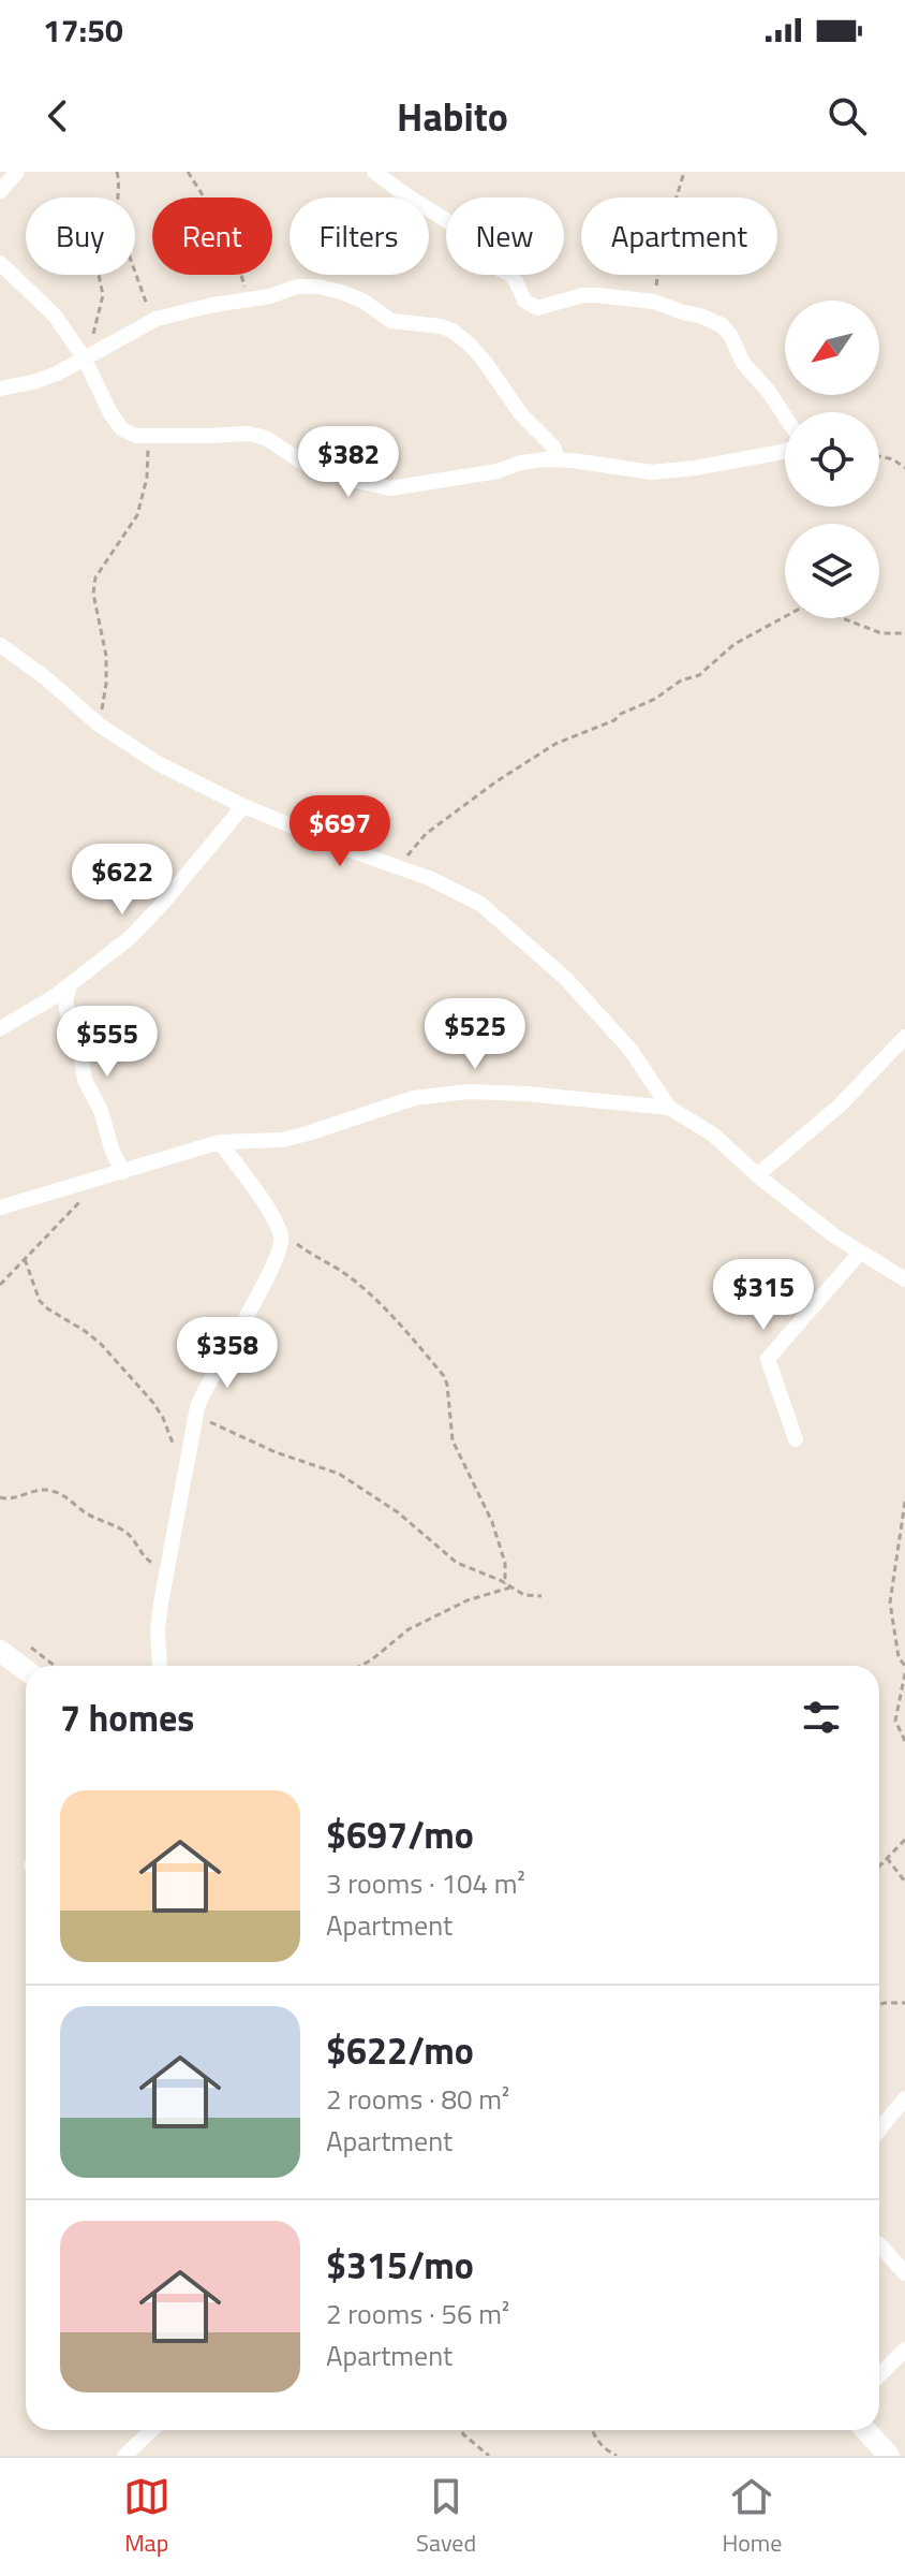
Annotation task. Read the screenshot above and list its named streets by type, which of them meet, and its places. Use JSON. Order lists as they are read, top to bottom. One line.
{"north":"bottom left","page":{"status":"17:50","header":"Habito","chip":["Buy","Rent","Filters","New","Apartment"],"price":["$382","$697","$622","$525","$555","$315","$358"],"heading":"7 homes","list":[{"name":"$697/mo","note":"3 rooms · 104 m² · Apartment"},{"name":"$622/mo","note":"2 rooms · 80 m² · Apartment"},{"name":"$315/mo","note":"2 rooms · 56 m² · Apartment"}],"tabs":["Map","Saved","Home"]}}
